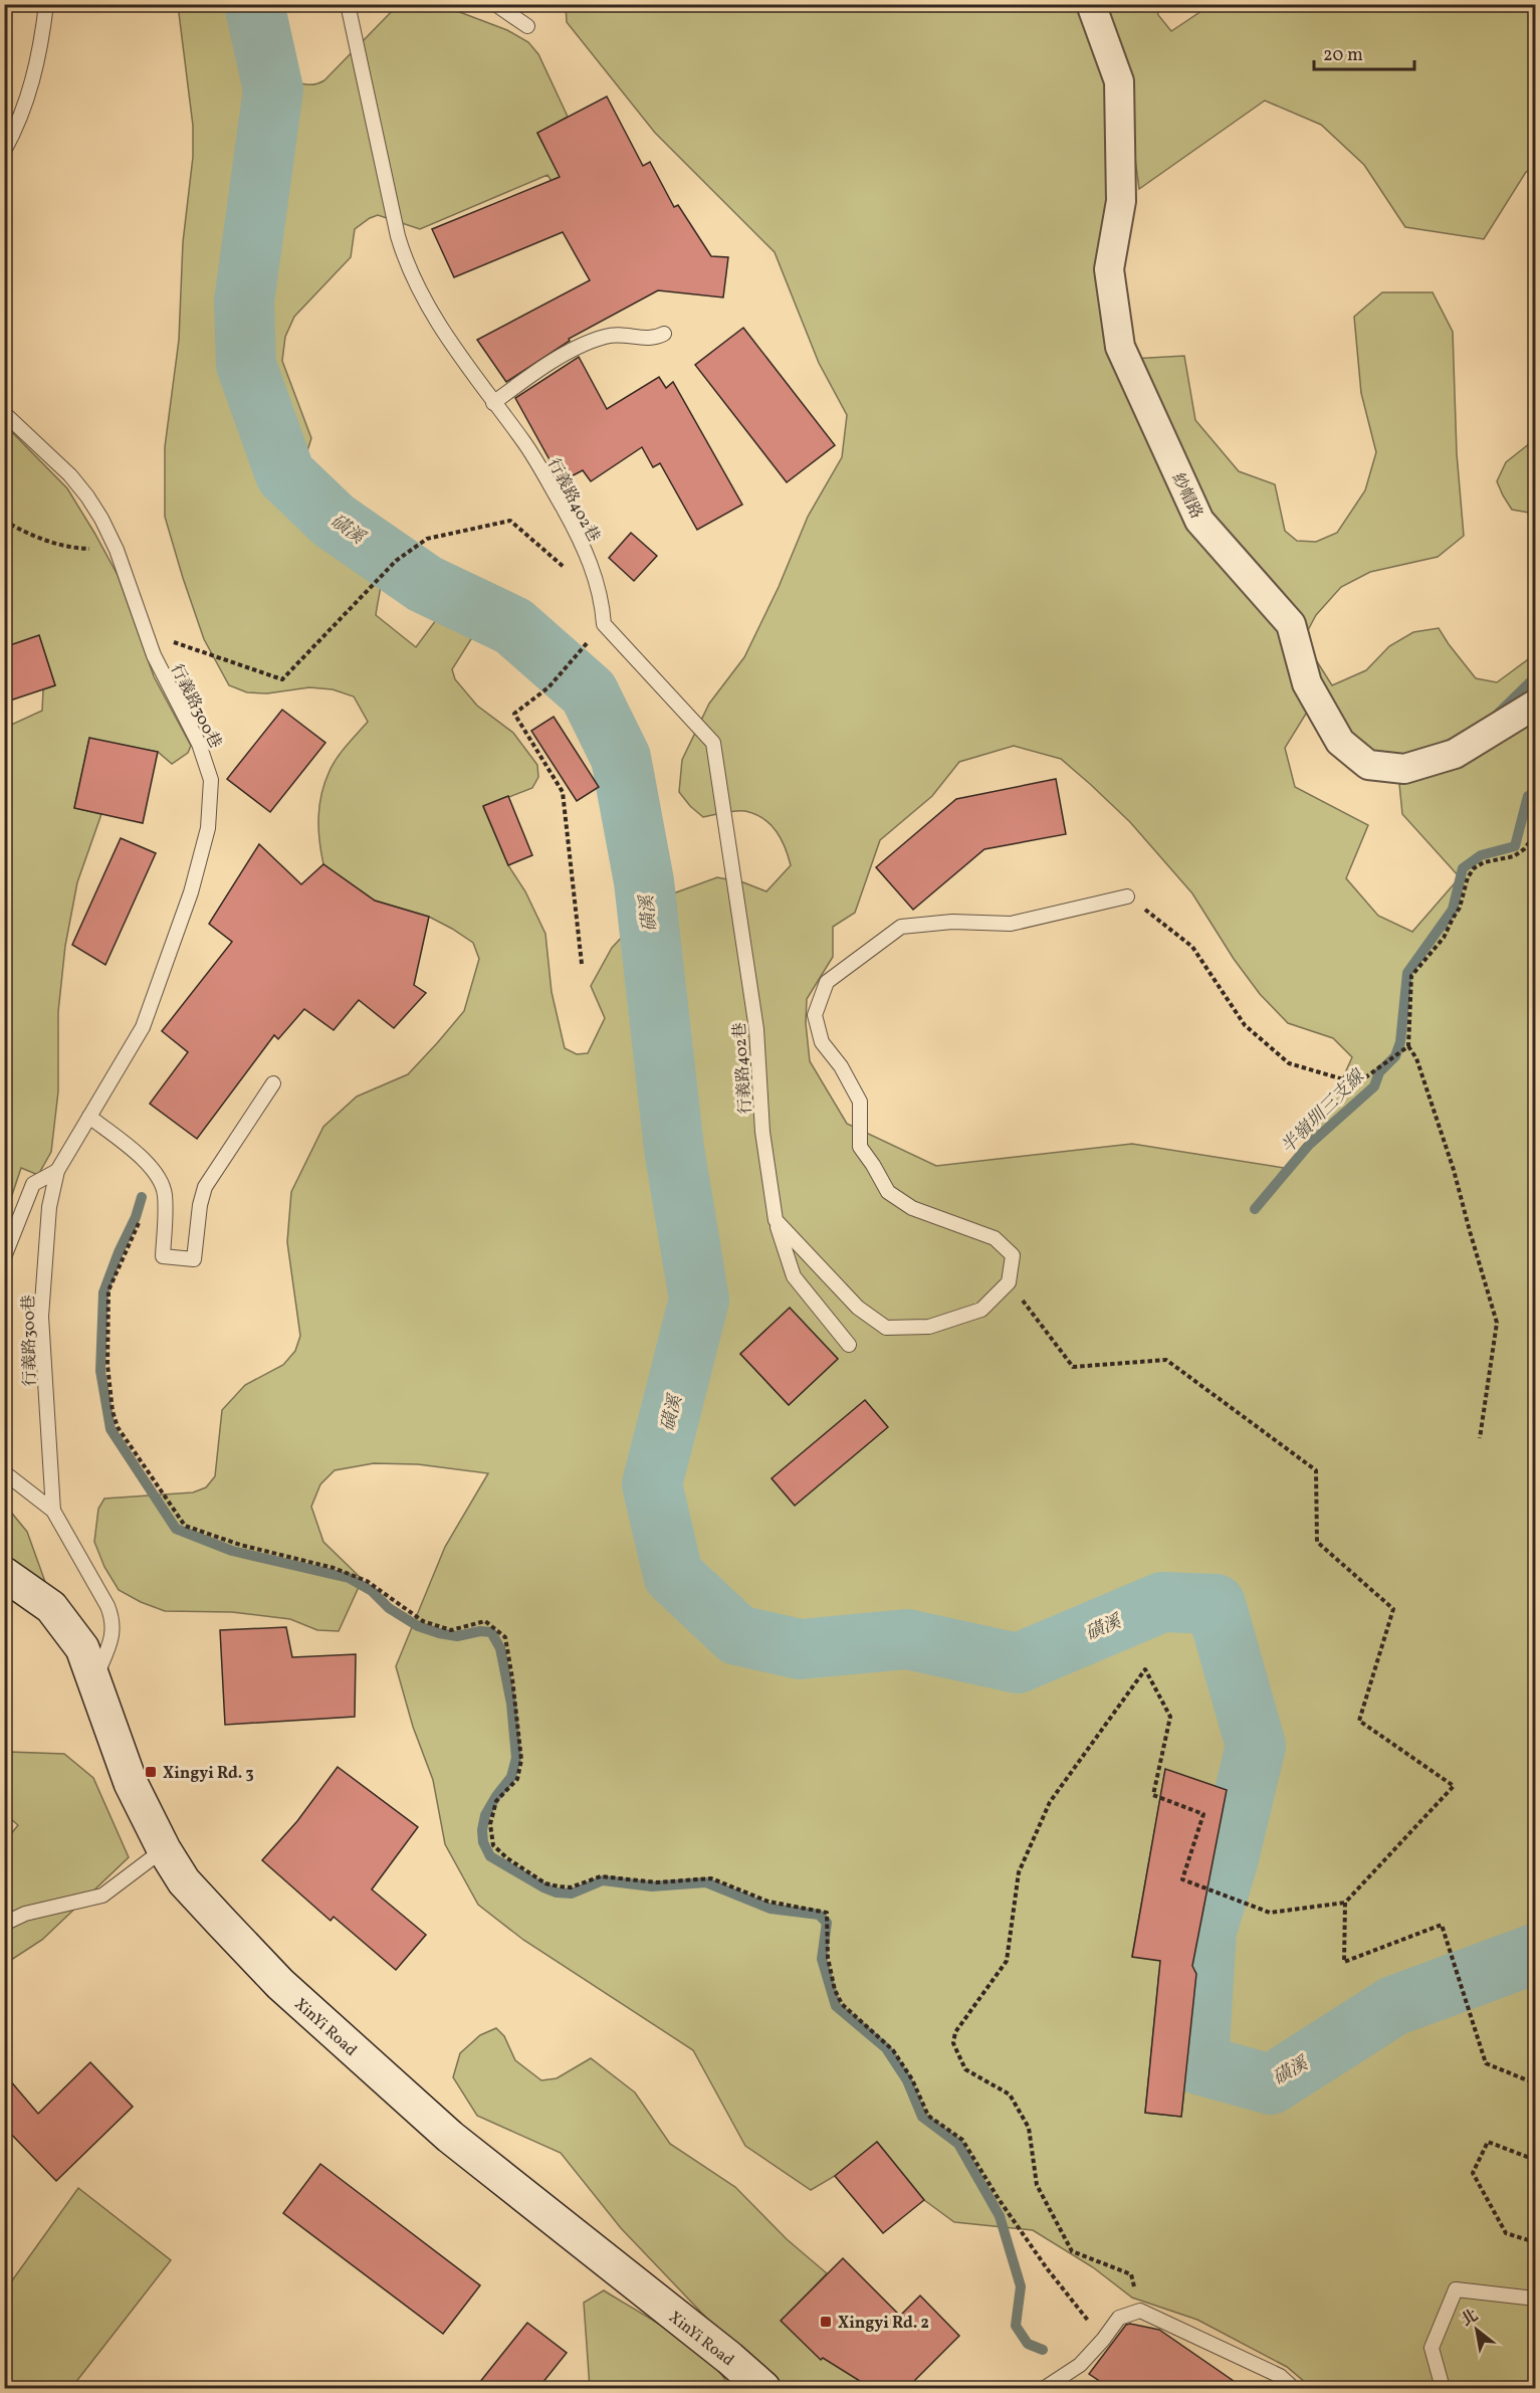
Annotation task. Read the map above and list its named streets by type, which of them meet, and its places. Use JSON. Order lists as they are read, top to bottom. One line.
{"streets":{"street":["紗帽路","XinYi Road"],"lane":["行義路402巷","行義路300巷"]},"crossings":[["行義路300巷","XinYi Road"]],"water":["磺溪","半嶺圳三支線"],"places":{"transit":["Xingyi Rd. 3","Xingyi Rd. 2"]},"scale_bar":"20 m","north":"top left"}
